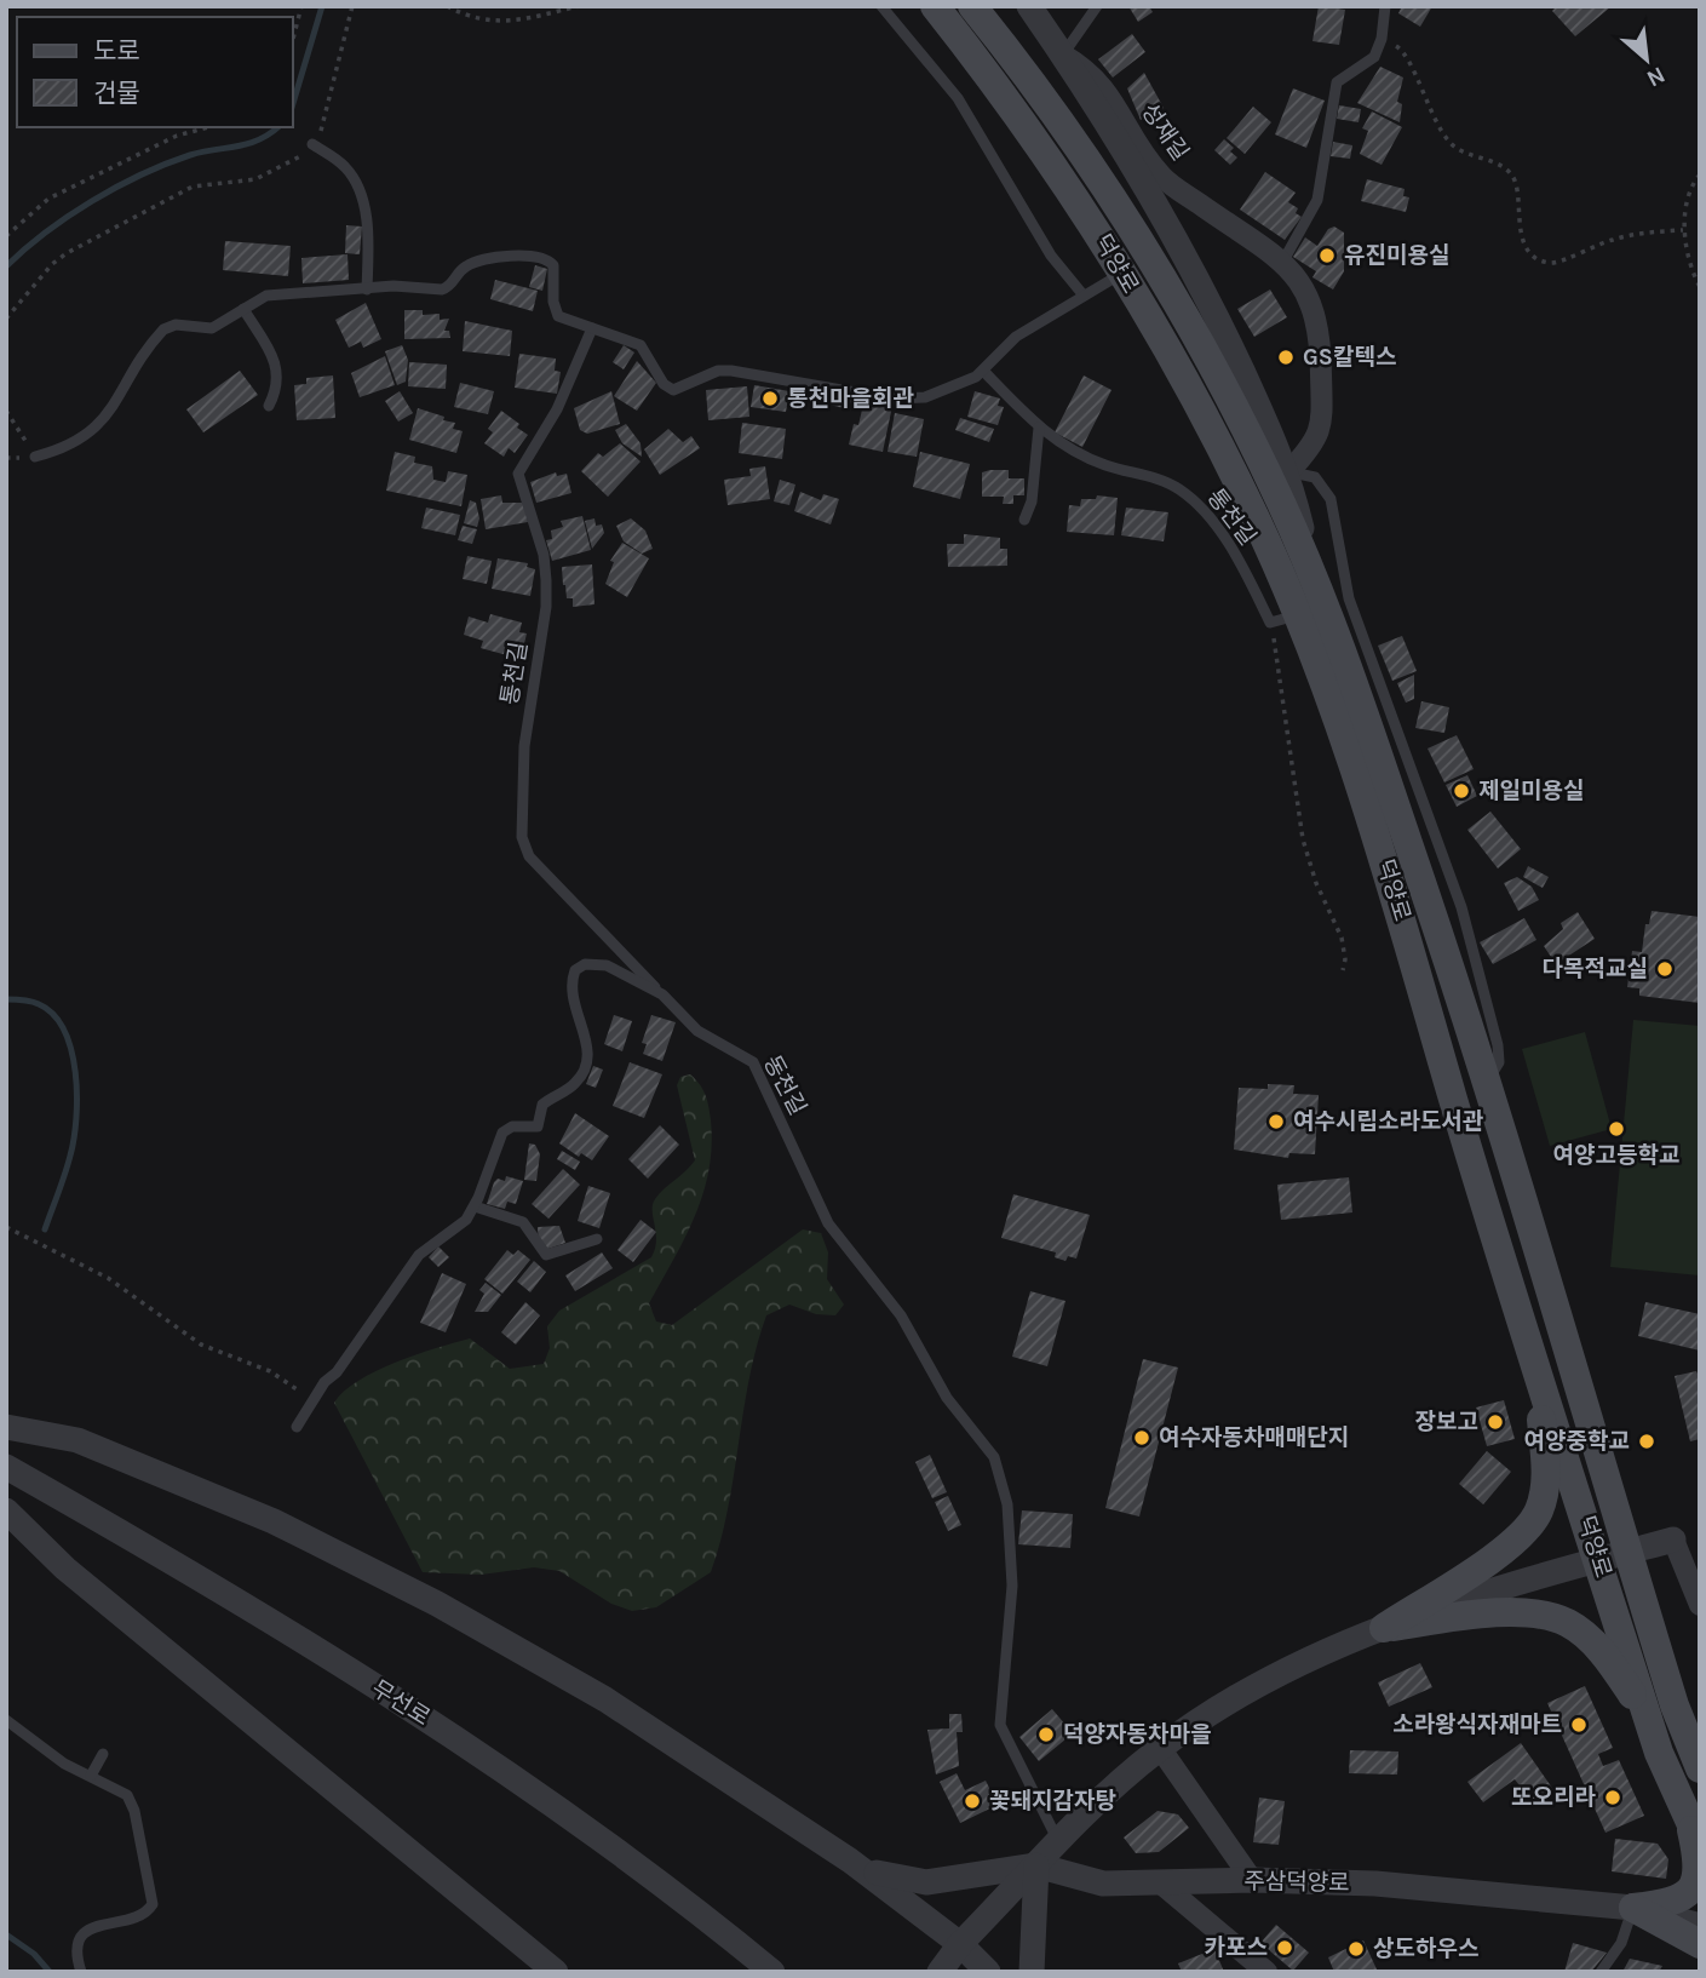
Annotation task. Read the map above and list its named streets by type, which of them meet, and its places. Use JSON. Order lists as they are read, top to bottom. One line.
{"streets":{"main road":["덕양로"],"street":["성재길","무선로","주삼덕양로"],"lane":["통천길","동천길"]},"crossings":[["성재길","덕양로"],["덕양로","통천길"],["덕양로","주삼덕양로"],["통천길","동천길"]],"places":["유진미용실","GS칼텍스","통천마을회관","제일미용실","다목적교실","여수시립소라도서관","여양고등학교","장보고","여수자동차매매단지","여양중학교","소라왕식자재마트","덕양자동차마을","또오리라","꽃돼지감자탕","카포스","상도하우스"],"legend":["도로","건물"],"north":"bottom right"}
